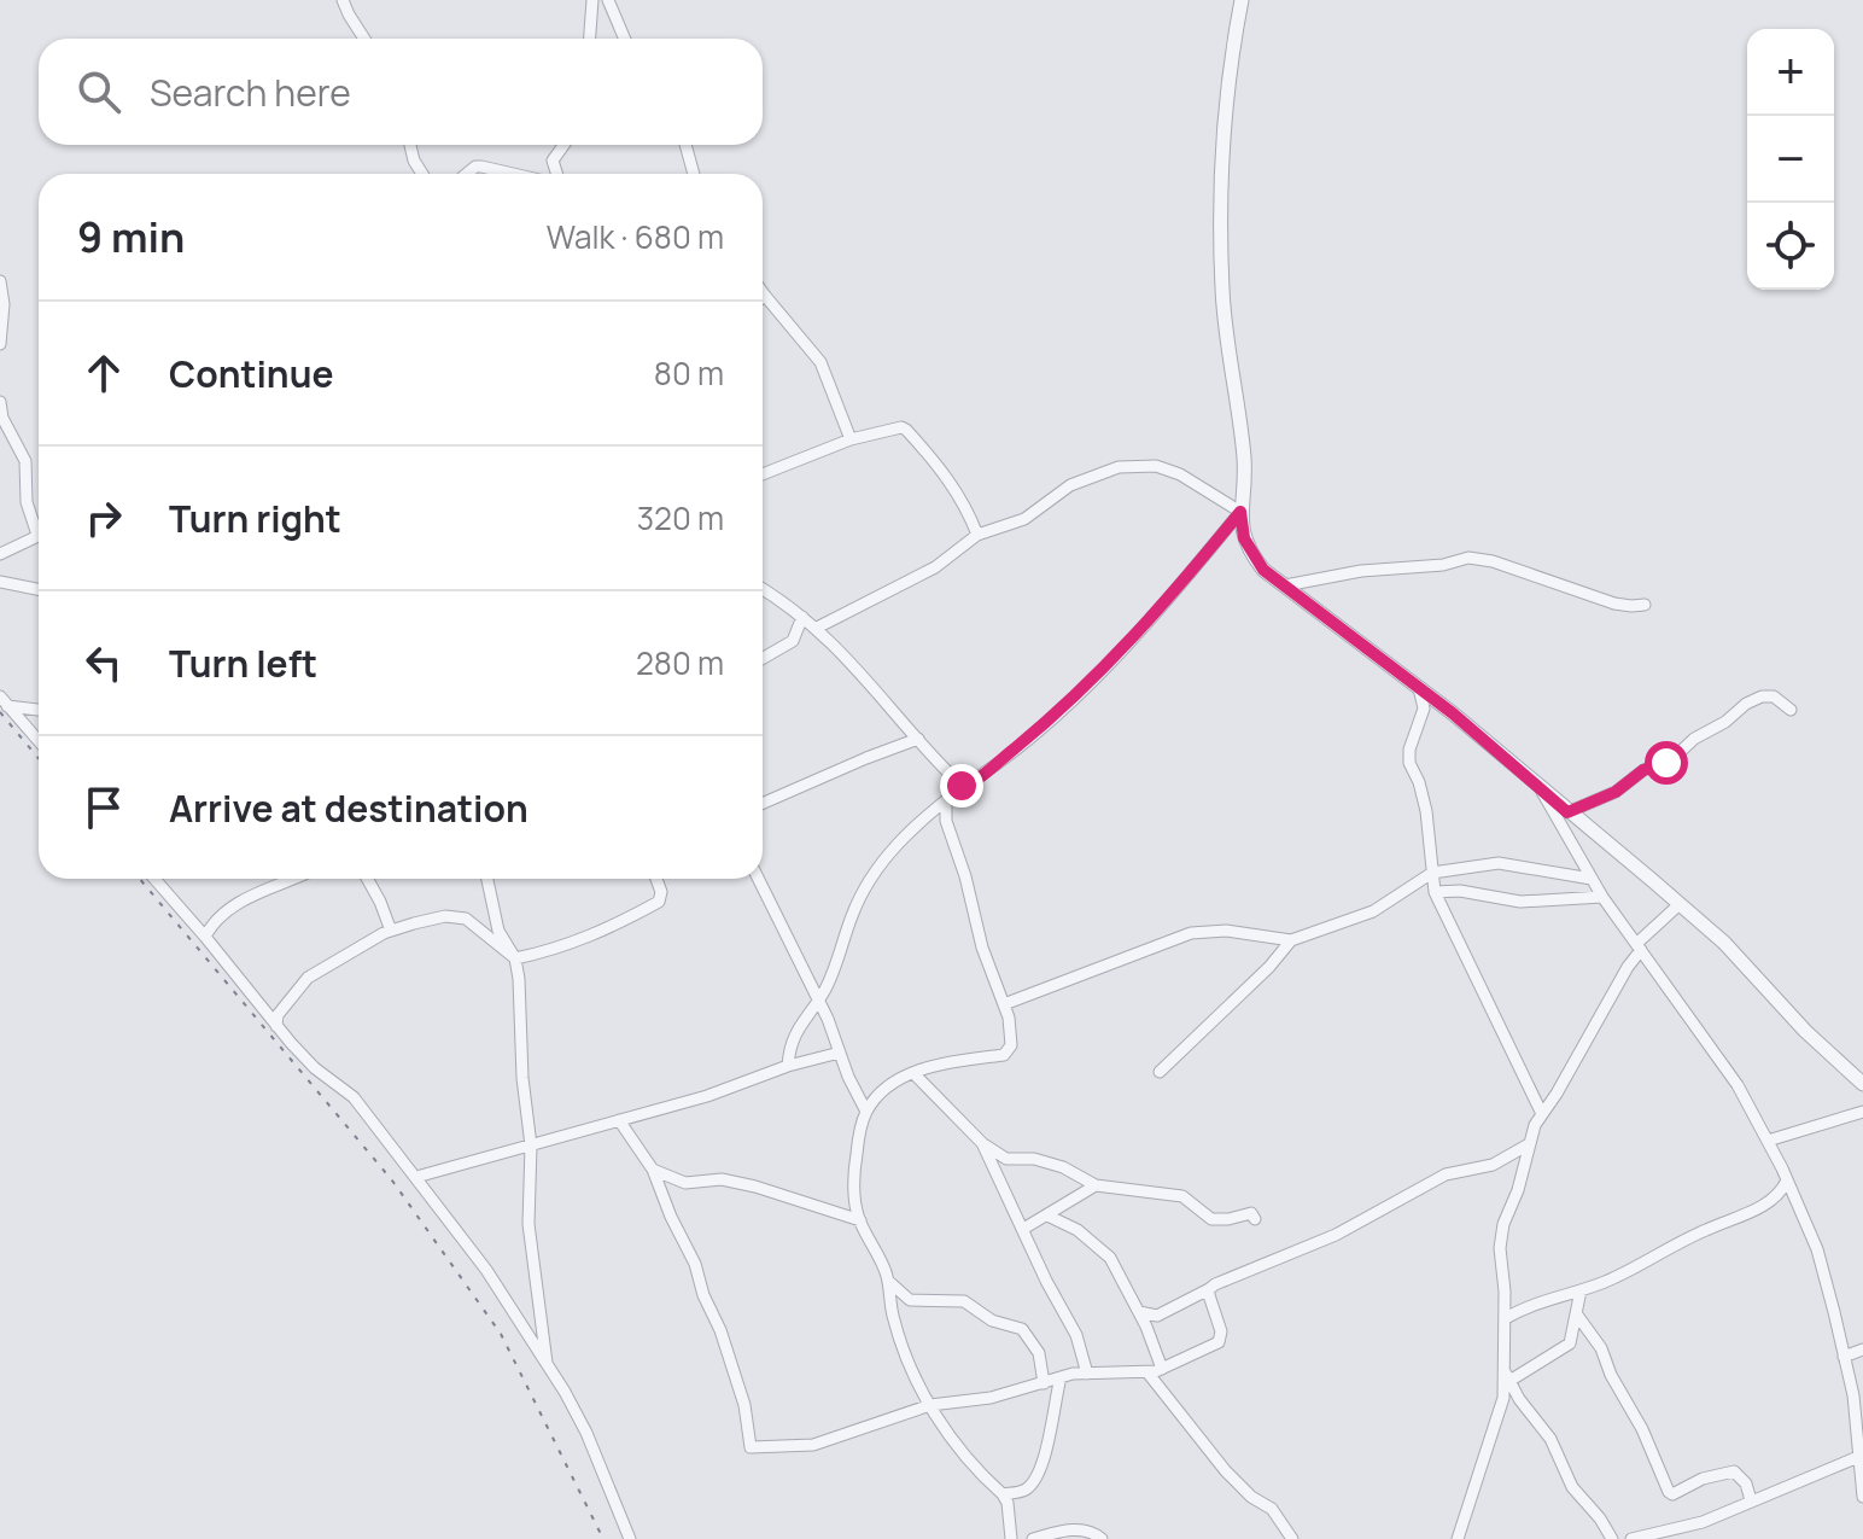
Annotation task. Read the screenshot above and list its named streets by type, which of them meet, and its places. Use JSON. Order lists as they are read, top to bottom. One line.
{"page":{"map_buttons":["+","−"],"search":"Search here","heading":["9 min","Walk · 680 m"],"list":[["Continue","80 m"],["Turn right","320 m"],["Turn left","280 m"],"Arrive at destination"]}}
